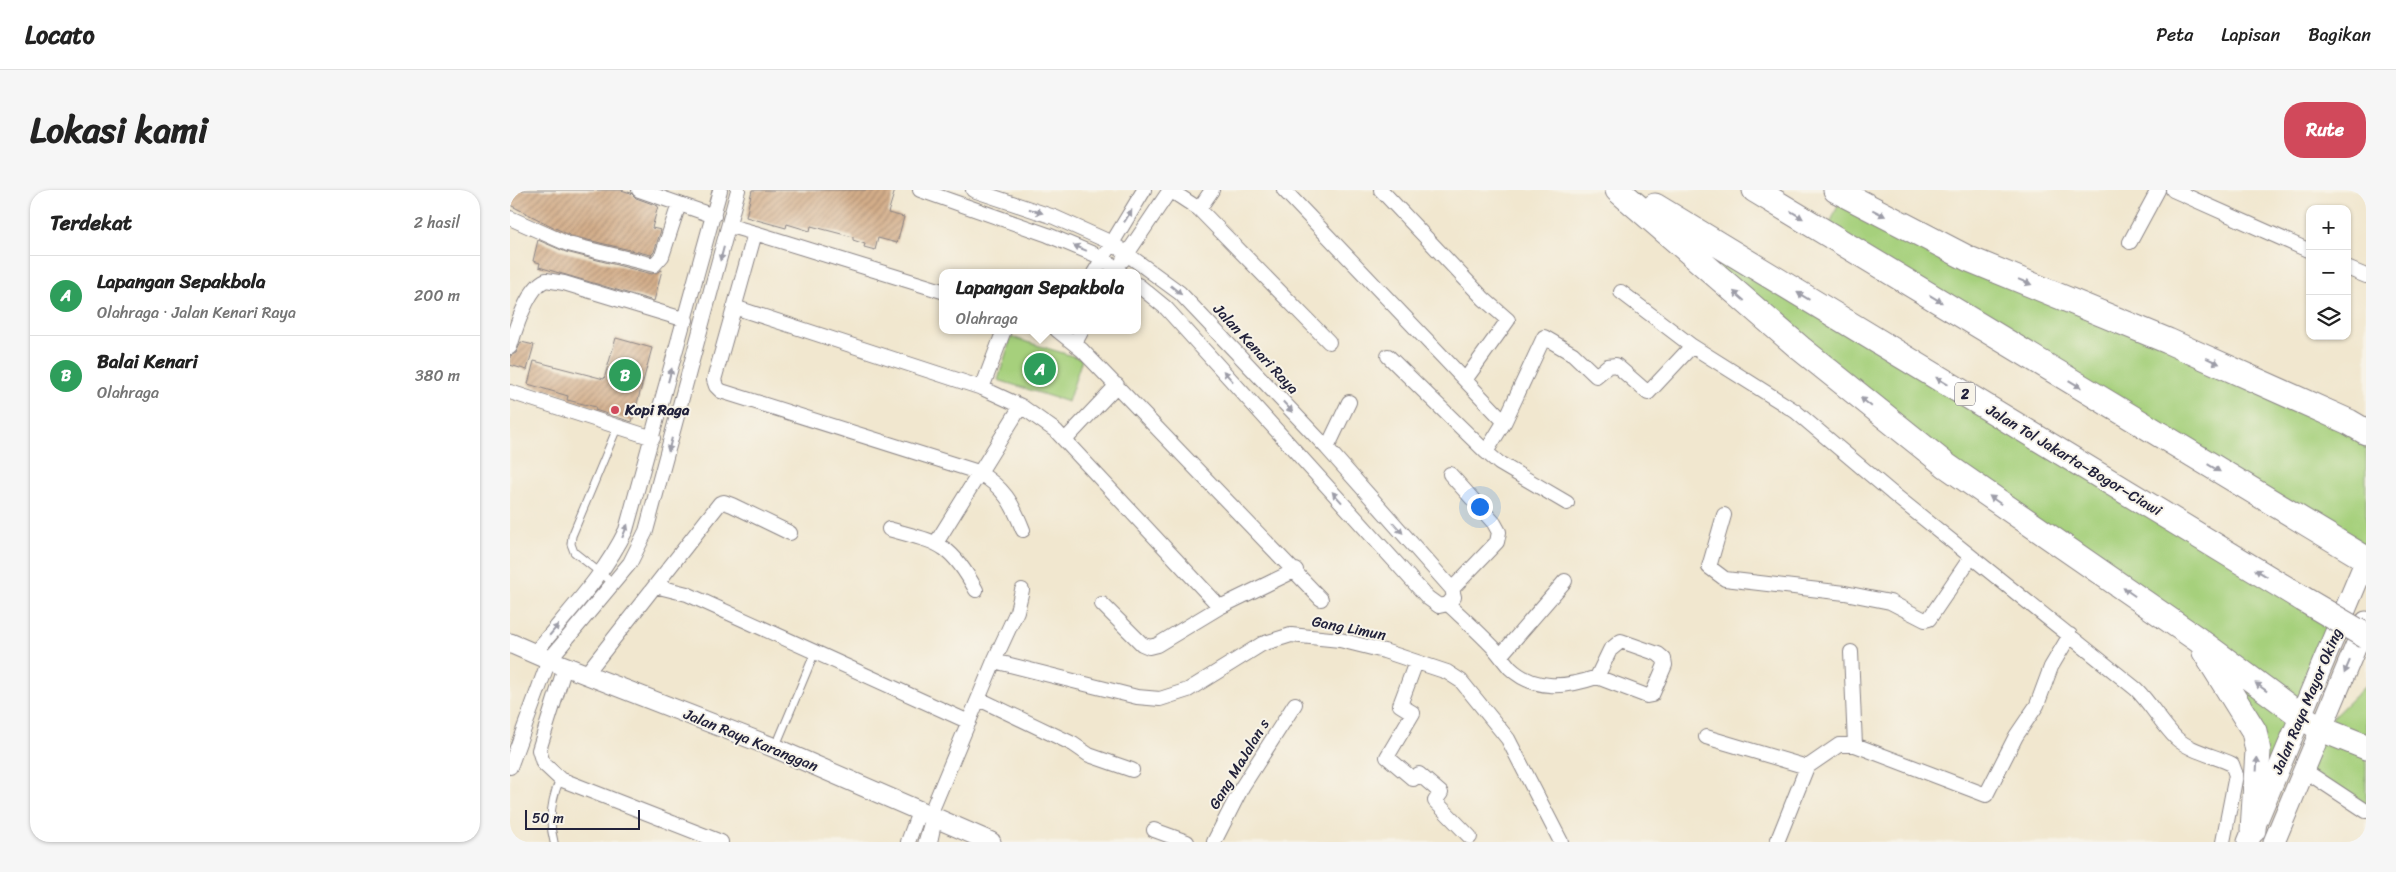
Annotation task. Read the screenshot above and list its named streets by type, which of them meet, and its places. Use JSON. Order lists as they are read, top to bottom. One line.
{"streets":{"highway":["2","Jalan Tol Jakarta–Bogor–Ciawi"],"main road":["Jalan Raya Mayor Oking"],"street":["Jalan Kenari Raya","Gang Limun","Jalan Raya Karanggan","Gang MaJalan s"]},"places":["Kopi Raga"],"scale_bar":"50 m","page":{"header":"Locato","nav":["Peta","Lapisan","Bagikan"],"title":"Lokasi kami","buttons":"Rute","heading":["Terdekat","2 hasil"],"map_buttons":["+","−"],"list":[{"mark":"A","name":"Lapangan Sepakbola","note":"Olahraga · Jalan Kenari Raya","value":"200 m"},{"mark":"B","name":"Balai Kenari","note":"Olahraga","value":"380 m"}],"popup":["Lapangan Sepakbola","Olahraga"],"pins":["A","B"],"scale":"50 m"}}
